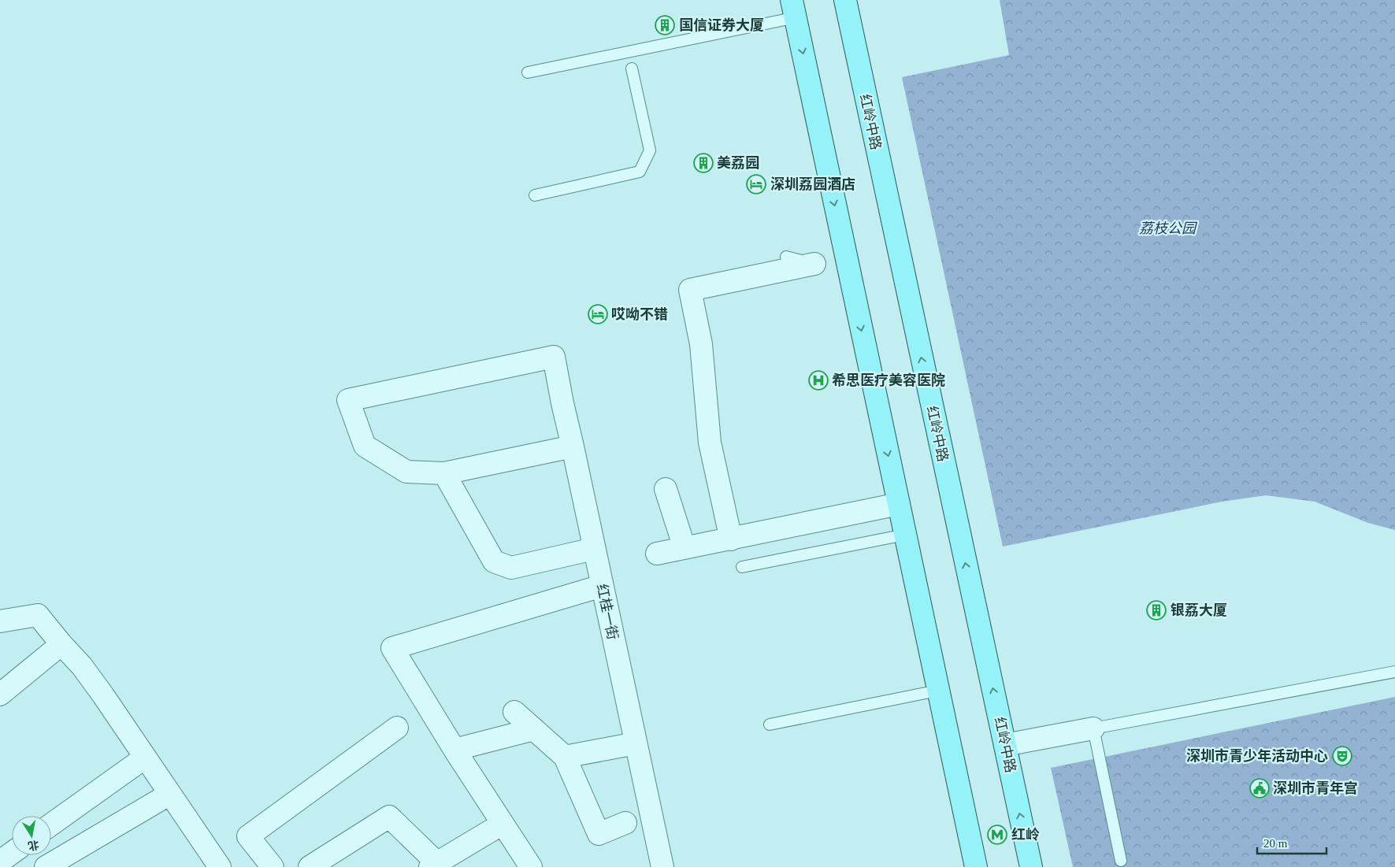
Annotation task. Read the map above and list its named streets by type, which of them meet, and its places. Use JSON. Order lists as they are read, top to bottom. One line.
{"streets":{"main road":["红岭中路"],"street":["红桂一街"]},"parks":["荔枝公园"],"places":{"building":["国信证券大厦","美荔园","银荔大厦"],"hotel":["深圳荔园酒店","哎呦不错"],"hospital":["希思医疗美容医院"],"theatre":["深圳市青少年活动中心"],"public building":["深圳市青年宫"],"metro station":["红岭"]},"scale_bar":"20 m","north":"bottom"}
